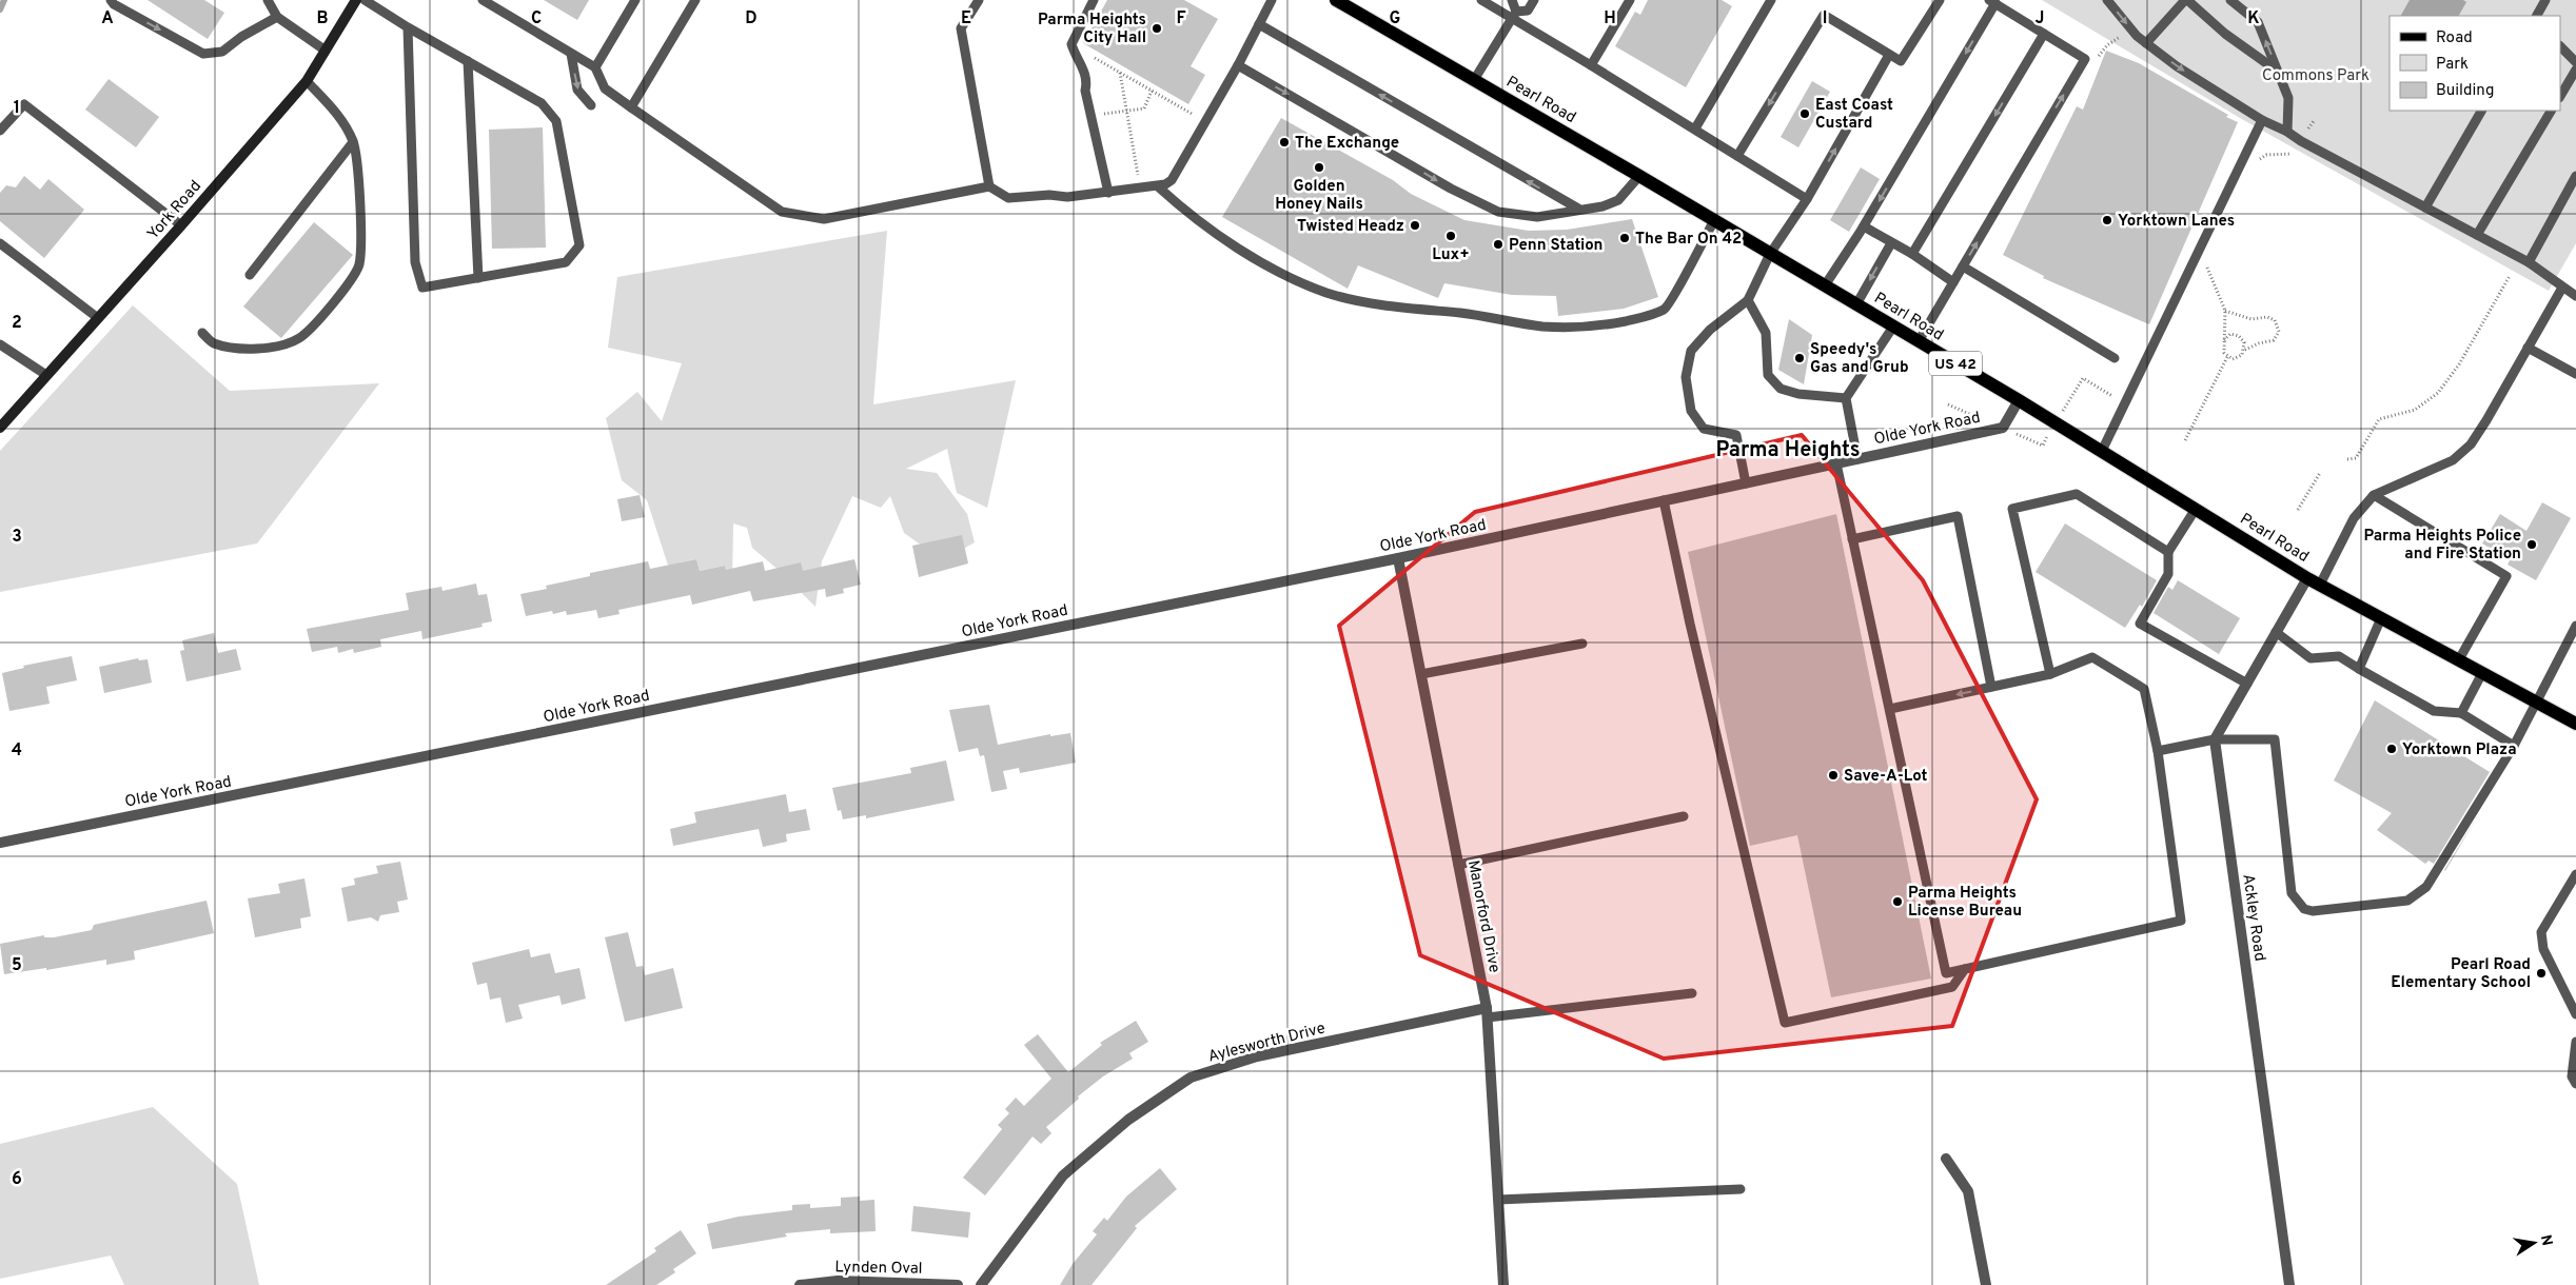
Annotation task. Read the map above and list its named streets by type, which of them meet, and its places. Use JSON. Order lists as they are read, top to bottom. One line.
{"streets":{"main road":["Pearl Road","York Road","US 42"],"street":["Olde York Road","Manorford Drive","Ackley Road","Aylesworth Drive","Lynden Oval"]},"crossings":[["Pearl Road","Olde York Road"],["Olde York Road","Manorford Drive"],["Manorford Drive","Aylesworth Drive"]],"districts":["Parma Heights"],"parks":["Commons Park"],"places":["Parma Heights City Hall","East Coast Custard","The Exchange","Golden Honey Nails","Yorktown Lanes","Twisted Headz","Lux+","The Bar On 42","Penn Station","Speedy's Gas and Grub","Parma Heights Police and Fire Station","Yorktown Plaza","Save-A-Lot","Parma Heights License Bureau","Pearl Road Elementary School"],"legend":["Road","Park","Building"],"north":"right","grid":{"columns":["A","B","C","D","E","F","G","H","I","J","K"],"rows":["1","2","3","4","5","6"]}}
